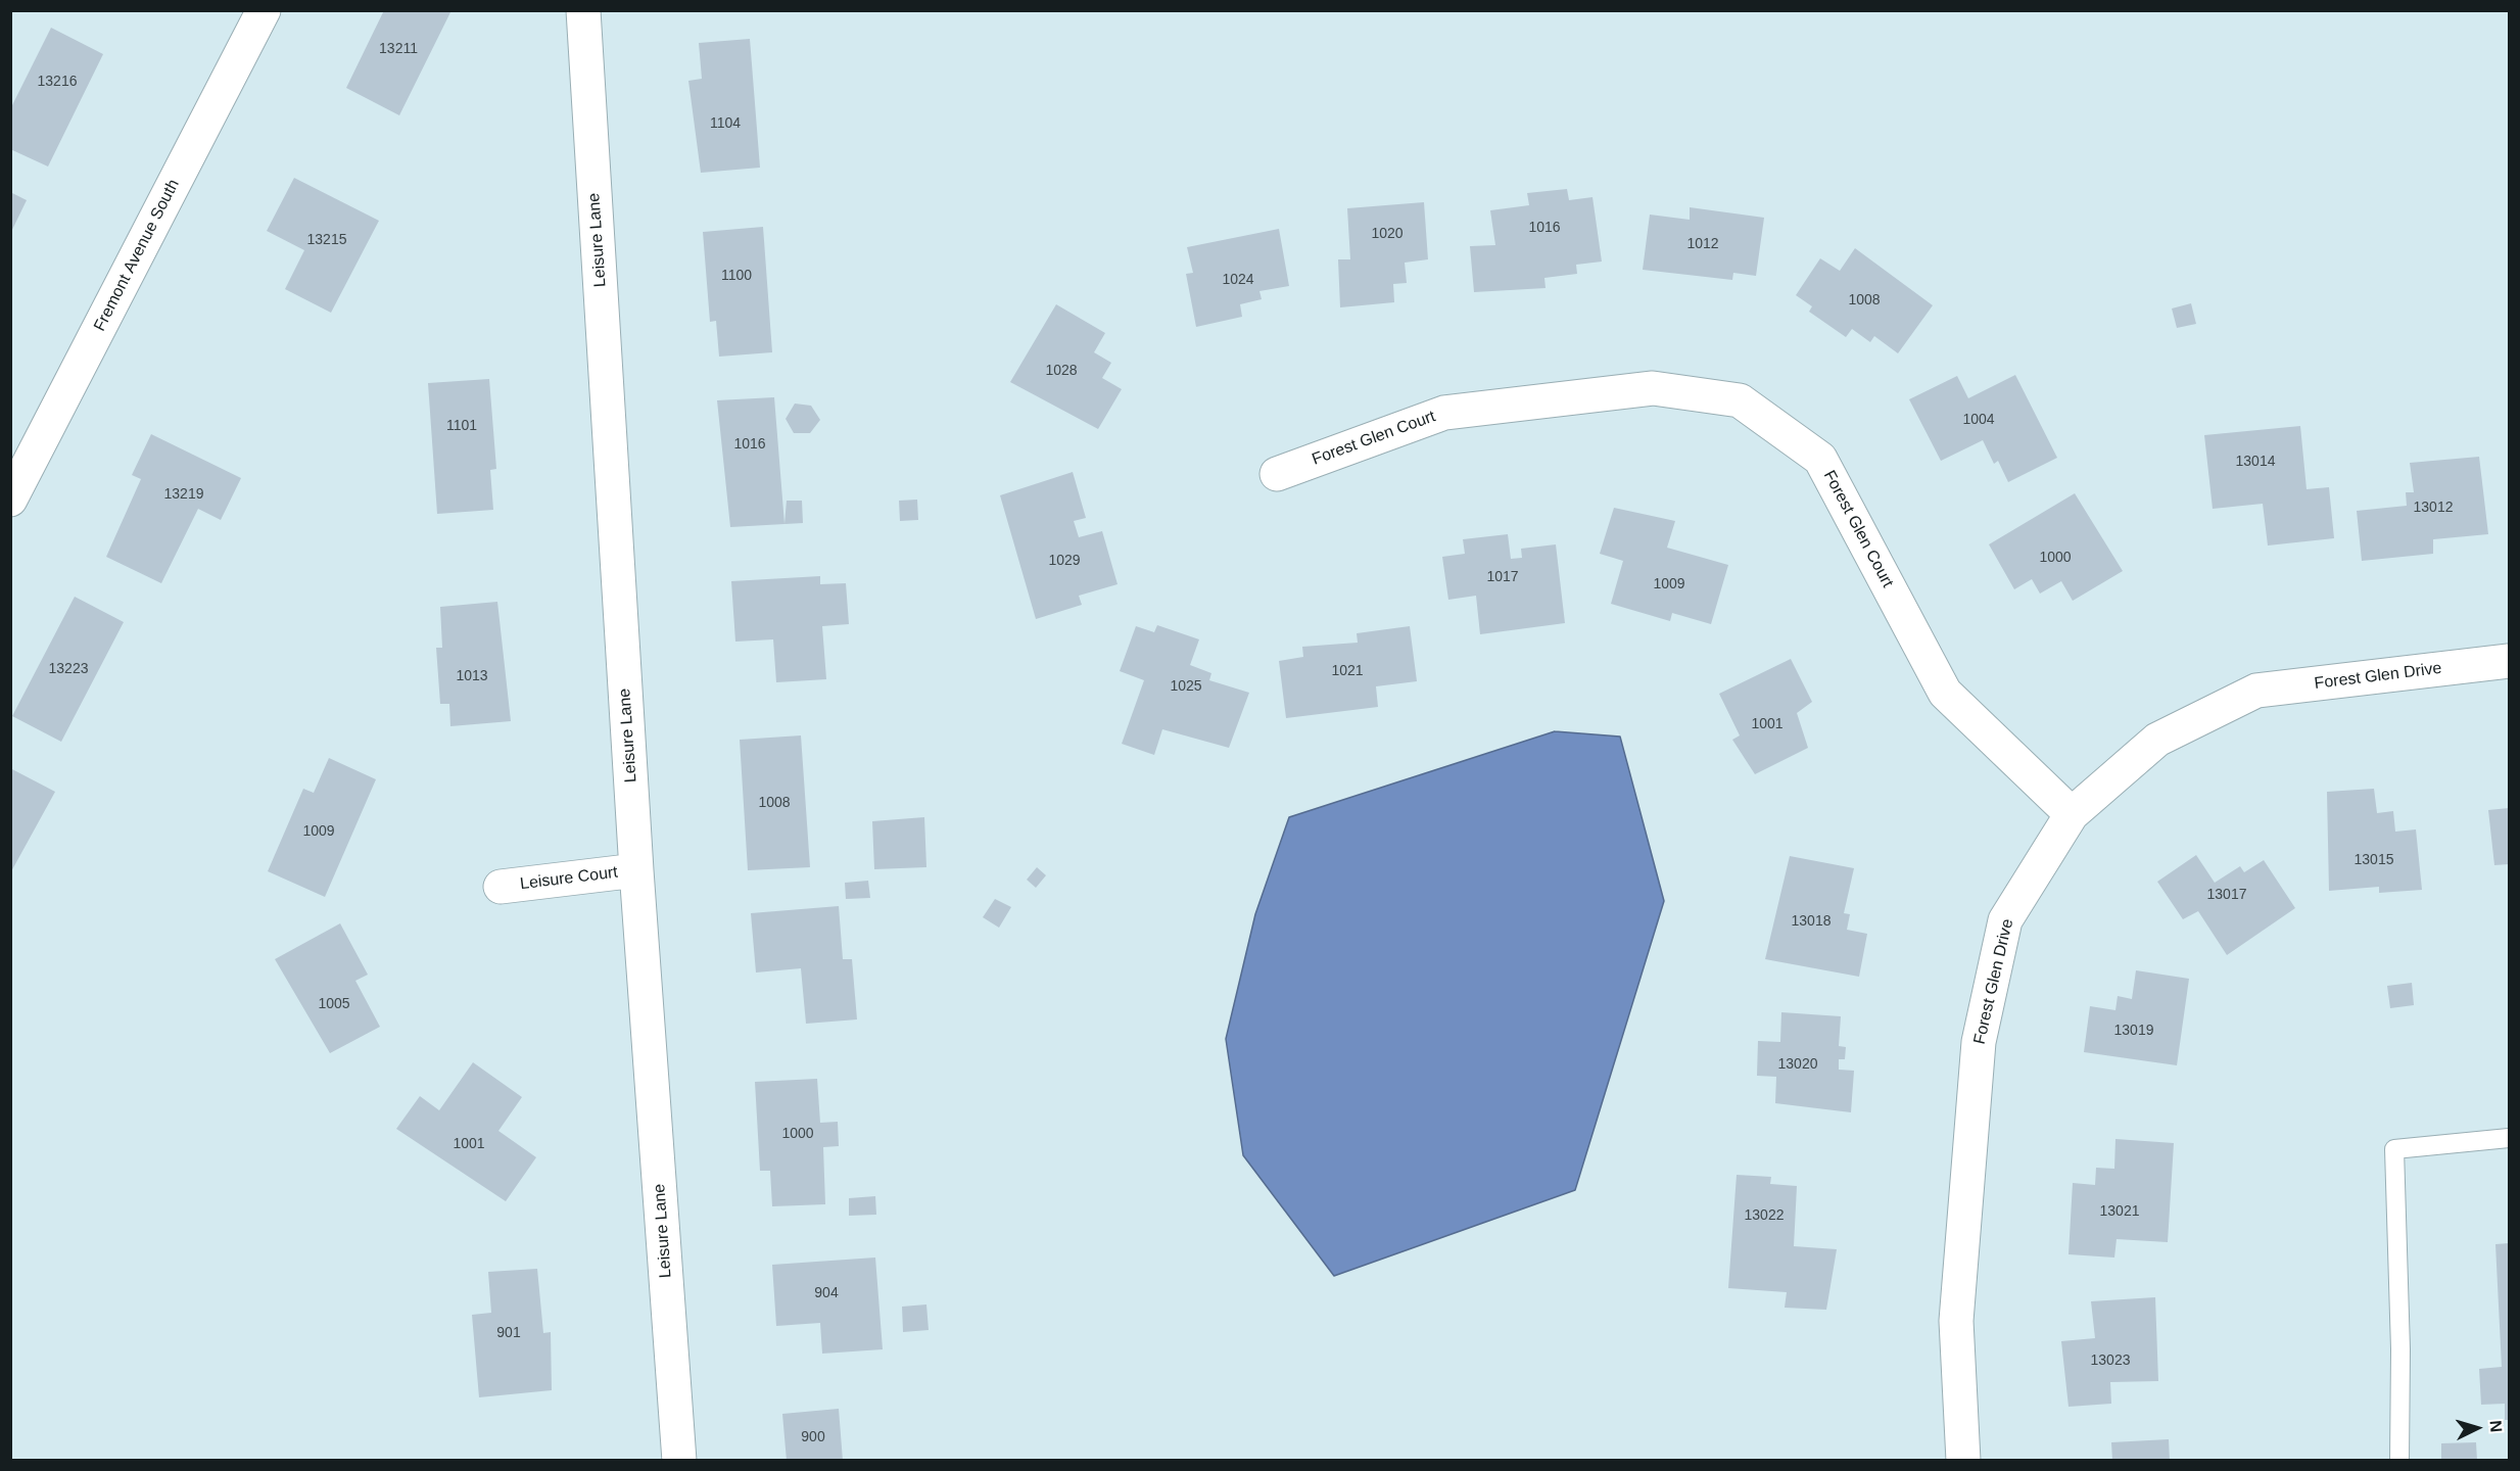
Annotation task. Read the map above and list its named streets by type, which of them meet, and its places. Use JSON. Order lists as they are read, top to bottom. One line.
{"streets":{"street":["Leisure Lane","Fremont Avenue South","Forest Glen Court","Forest Glen Drive","Leisure Court"]},"crossings":[["Leisure Lane","Leisure Court"],["Forest Glen Court","Forest Glen Drive"]],"house_numbers":["13211","13216","1104","1016","1020","13215","1012","1100","1024","1008","1028","1004","1101","1016","13014","13219","13012","1000","1029","1017","1009","13223","1021","1013","1025","1001","1008","1009","13015","13017","13018","1005","13019","13020","1000","1001","13021","13022","904","901","13023","900"],"north":"right"}
